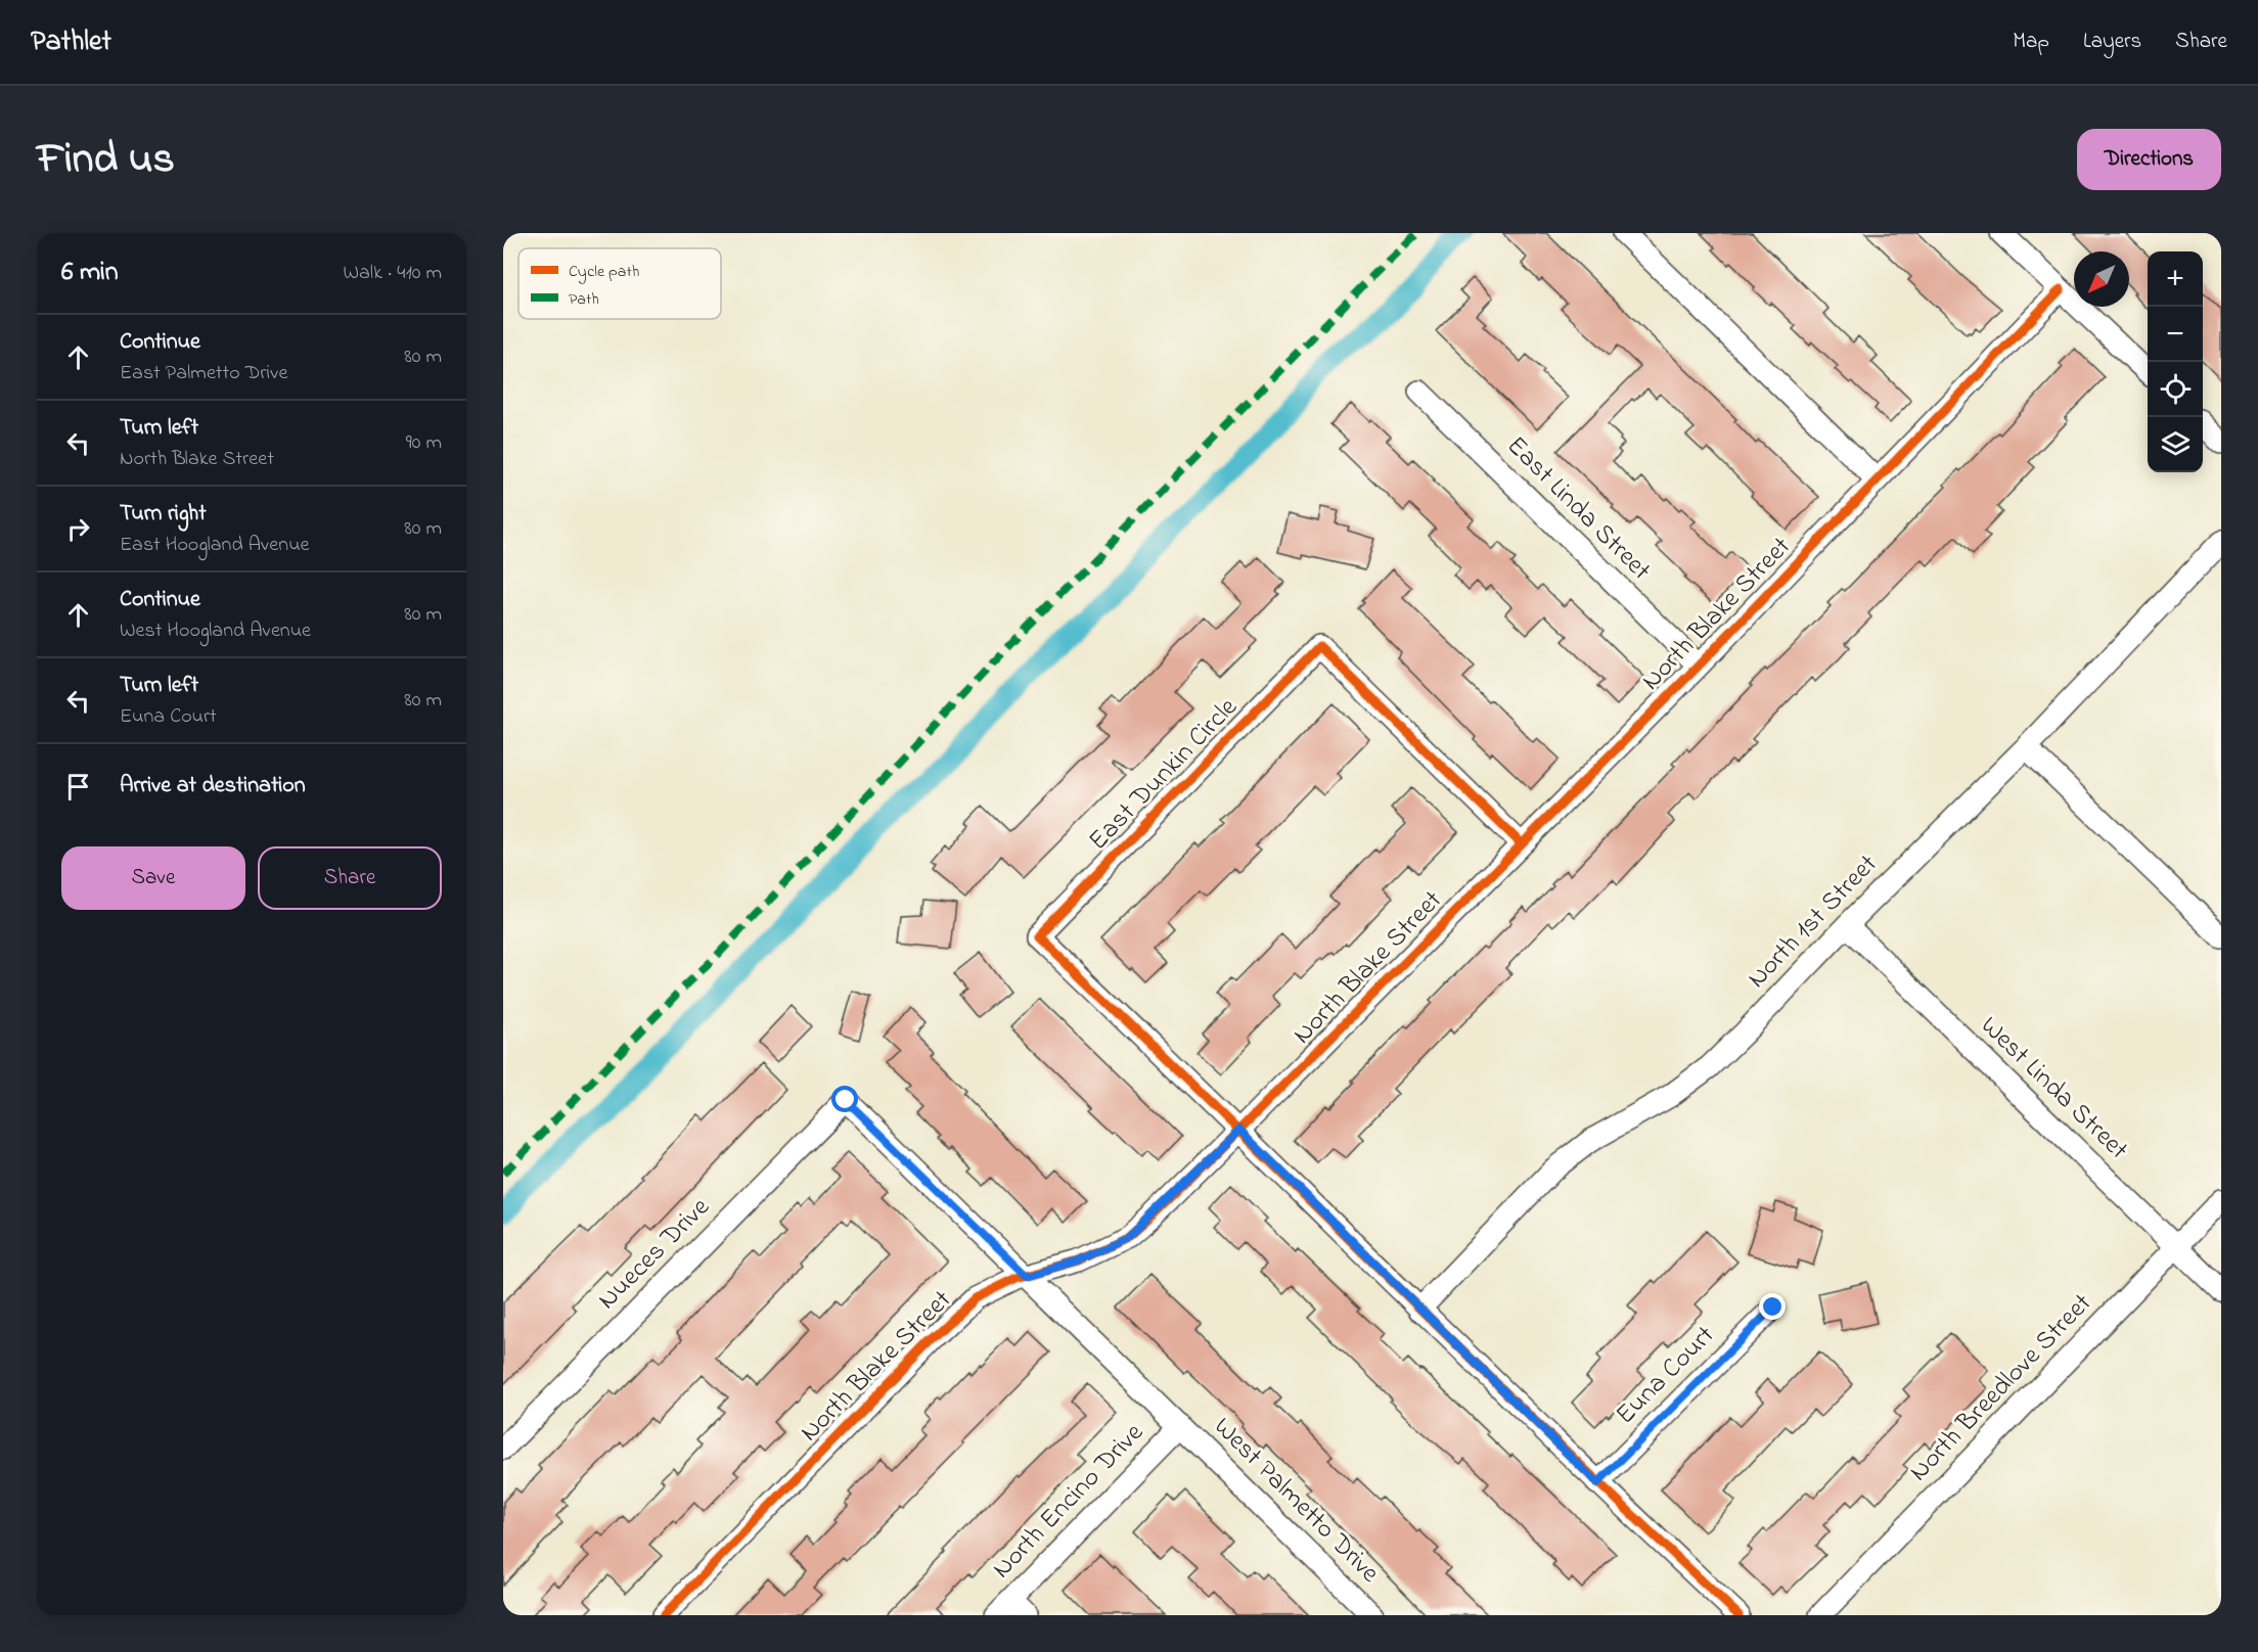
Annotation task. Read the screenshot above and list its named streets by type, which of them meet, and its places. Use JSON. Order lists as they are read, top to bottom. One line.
{"streets":{"street":["East Linda Street","North Blake Street","East Dunkin Circle","North 1st Street","West Linda Street","Nueces Drive","Euna Court","North Breedlove Street","West Palmetto Drive","North Encino Drive"]},"crossings":[["East Linda Street","North Blake Street"],["North Blake Street","East Dunkin Circle"],["North Blake Street","West Palmetto Drive"],["North 1st Street","West Linda Street"],["West Linda Street","North Breedlove Street"],["Nueces Drive","West Palmetto Drive"],["West Palmetto Drive","North Encino Drive"]],"legend":["Cycle path","Path"],"north":"bottom left","page":{"header":"Pathlet","nav":["Map","Layers","Share"],"title":"Find us","buttons":["Directions",["Save","Share"]],"heading":["6 min","Walk · 410 m"],"map_buttons":["+","−"],"list":[["Continue","East Palmetto Drive","80 m"],["Turn left","North Blake Street","90 m"],["Turn right","East Hoogland Avenue","80 m"],["Continue","West Hoogland Avenue","80 m"],["Turn left","Euna Court","80 m"],"Arrive at destination"]}}
